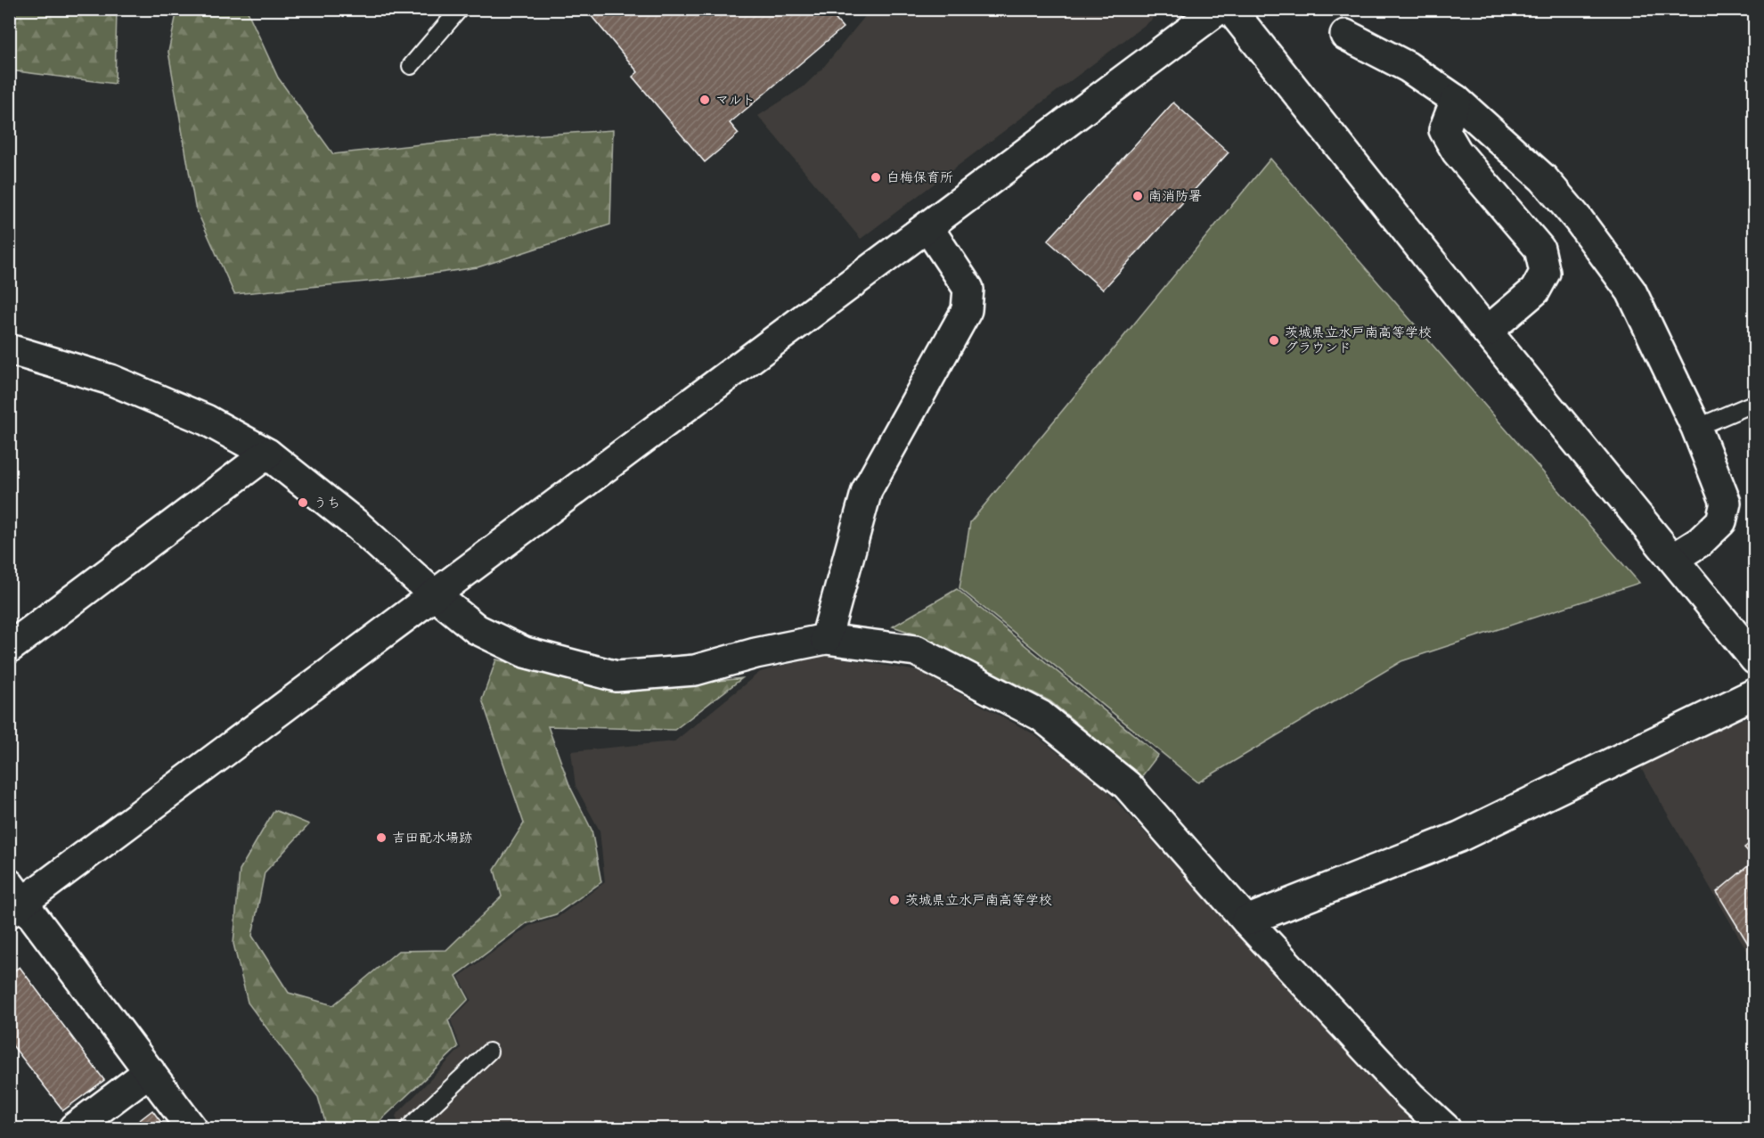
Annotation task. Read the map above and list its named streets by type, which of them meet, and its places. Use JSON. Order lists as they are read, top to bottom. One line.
{"places":["マルト","白梅保育所","南消防署","茨城県立水戸南高等学校 グラウンド","うち","吉田配水場跡","茨城県立水戸南高等学校"]}
